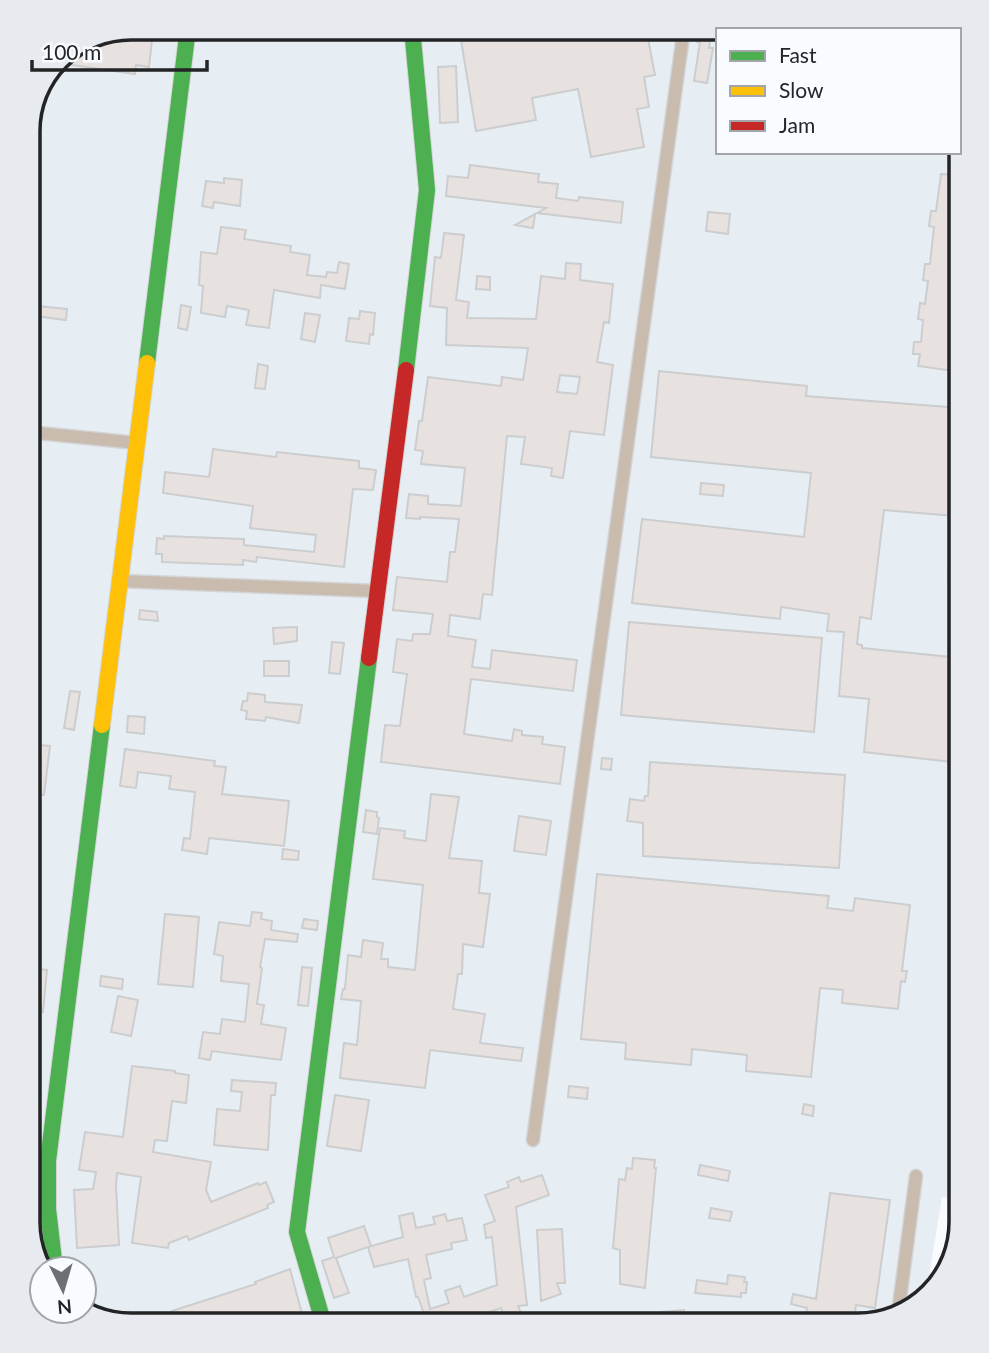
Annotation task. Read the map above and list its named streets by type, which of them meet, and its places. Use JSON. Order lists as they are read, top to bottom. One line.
{"legend":["Fast","Slow","Jam"],"scale_bar":"100 m","north":"bottom"}
